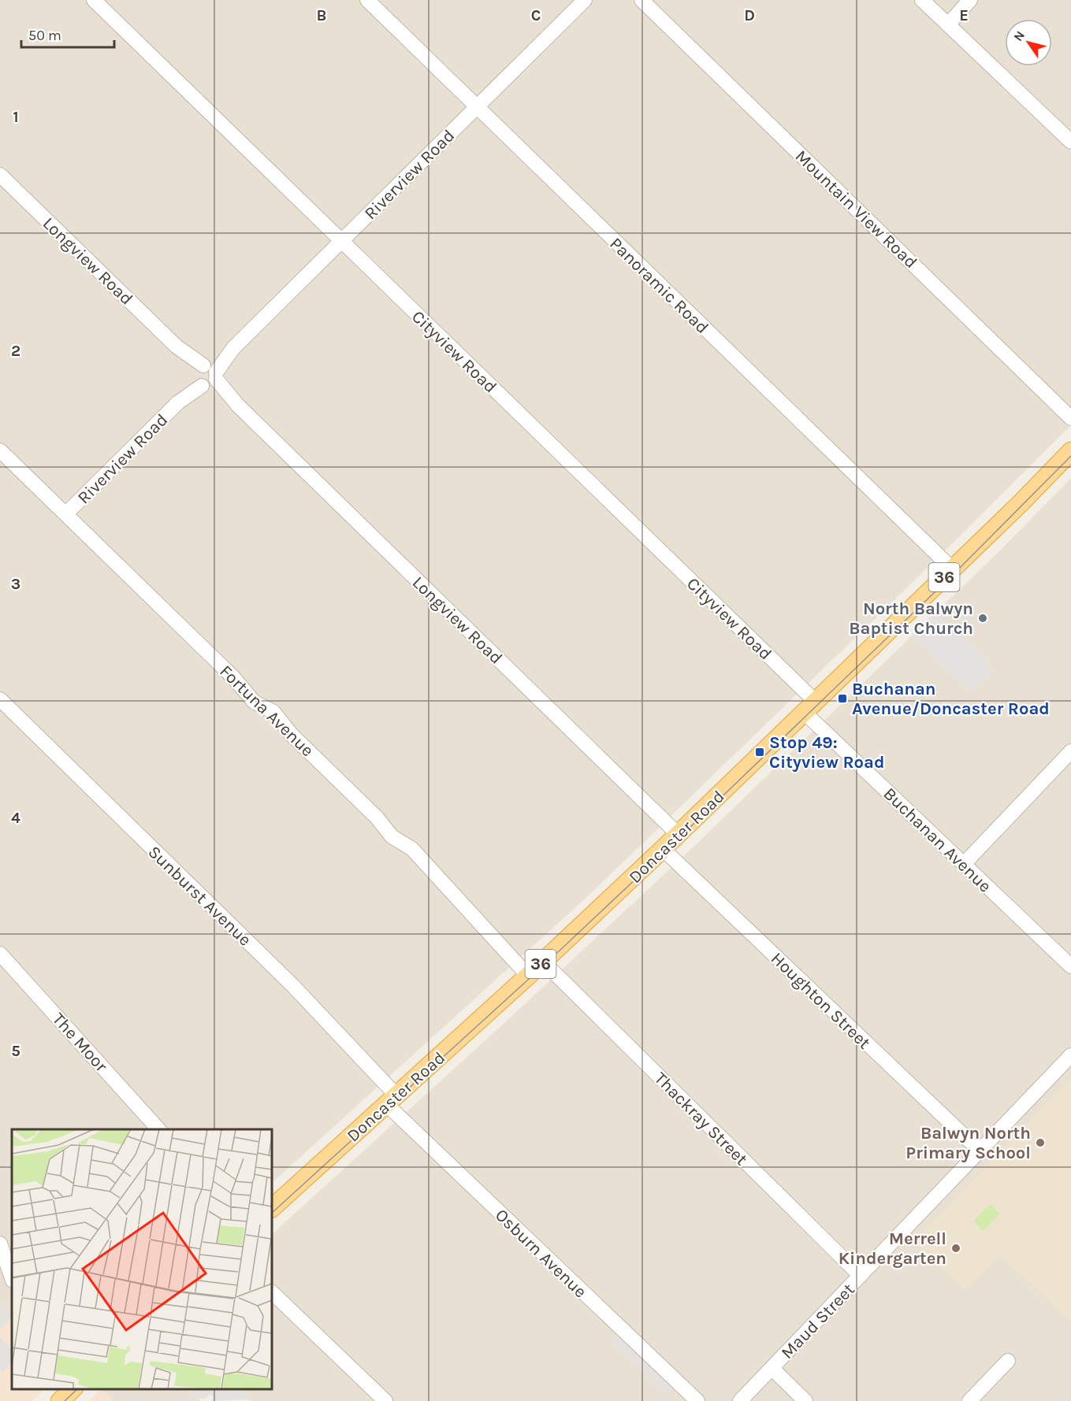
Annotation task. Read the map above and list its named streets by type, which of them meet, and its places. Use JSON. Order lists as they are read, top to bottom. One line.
{"streets":{"main road":["36","Doncaster Road"],"street":["Riverview Road","Mountain View Road","Longview Road","Panoramic Road","Cityview Road","Fortuna Avenue","Buchanan Avenue","Sunburst Avenue","Houghton Street","The Moor","Thackray Street","Osburn Avenue","Maud Street"]},"crossings":[["Riverview Road","Longview Road"],["Riverview Road","Panoramic Road"],["Riverview Road","Cityview Road"],["Riverview Road","Fortuna Avenue"],["Longview Road","Doncaster Road"],["Panoramic Road","Doncaster Road"],["Cityview Road","Doncaster Road"],["Cityview Road","Buchanan Avenue"],["Fortuna Avenue","Doncaster Road"],["Doncaster Road","Buchanan Avenue"],["Doncaster Road","Sunburst Avenue"],["Doncaster Road","Houghton Street"],["Doncaster Road","Thackray Street"],["Doncaster Road","Osburn Avenue"],["Sunburst Avenue","Osburn Avenue"],["Houghton Street","Maud Street"],["Thackray Street","Maud Street"]],"places":{"other":["North Balwyn Baptist Church","Balwyn North Primary School","Merrell Kindergarten"],"transit":["Buchanan Avenue/Doncaster Road","Stop 49: Cityview Road"]},"scale_bar":"50 m","north":"top left","grid":{"columns":["B","C","D","E"],"rows":["1","2","3","4","5"]}}
